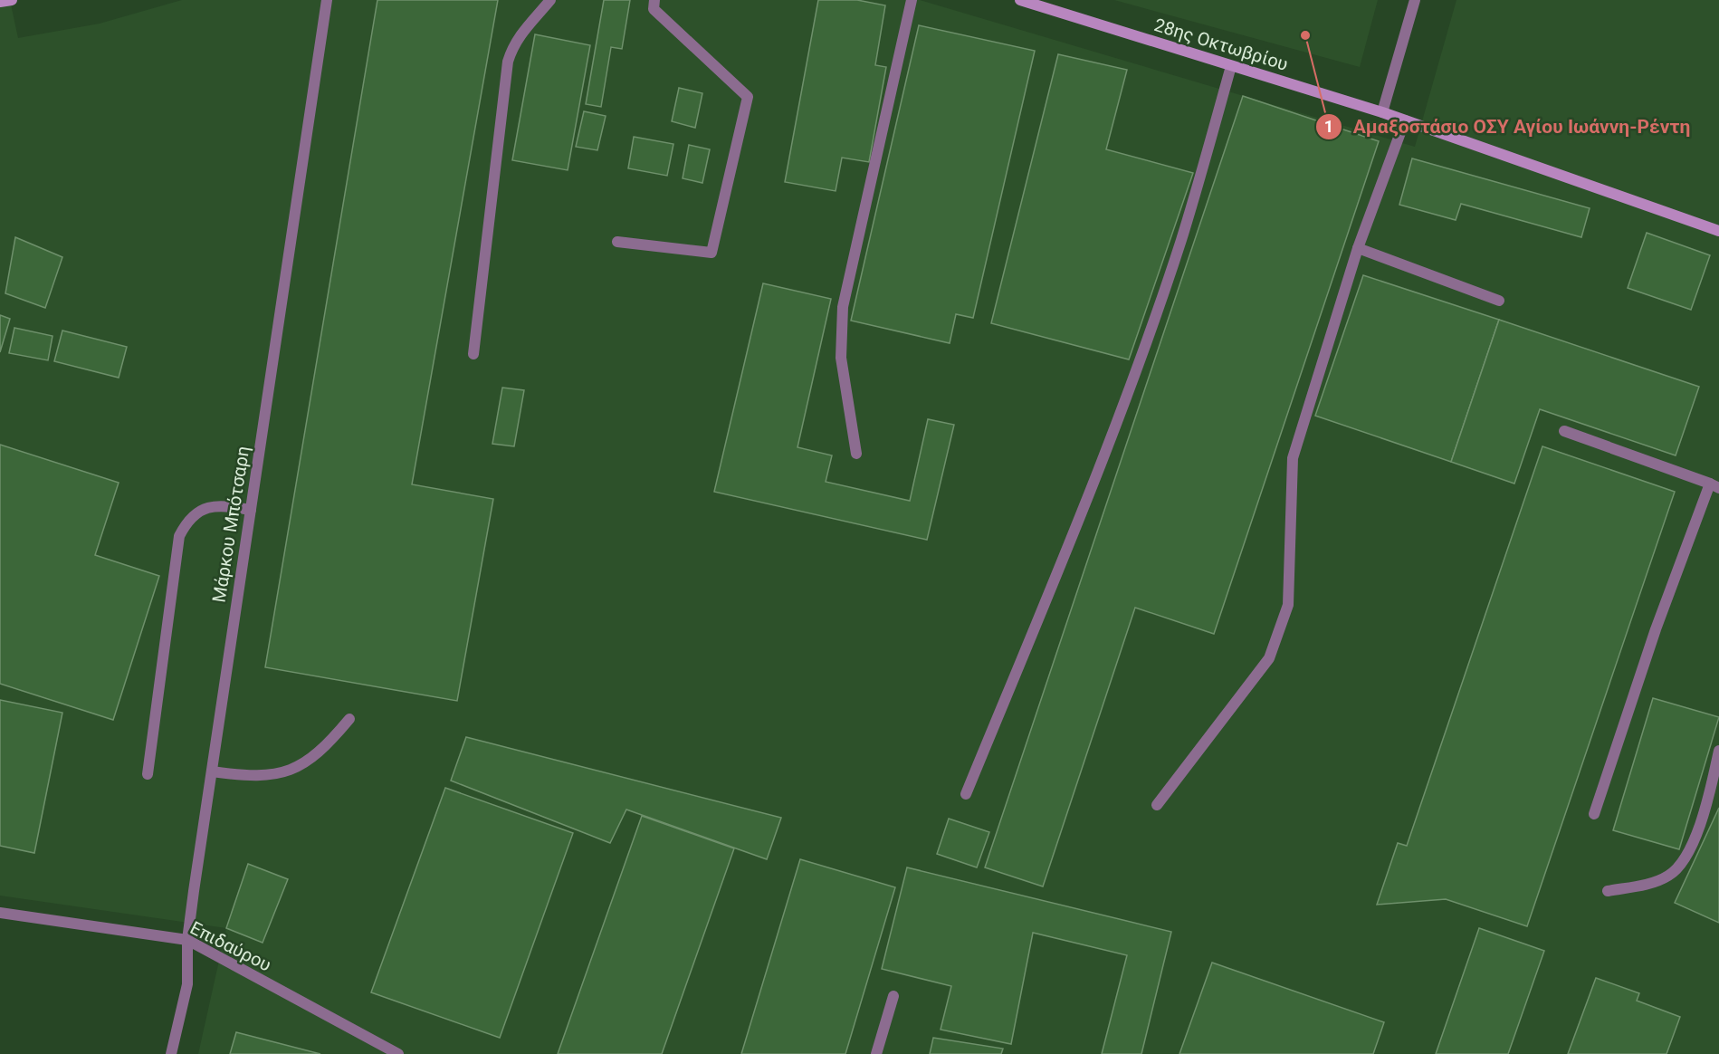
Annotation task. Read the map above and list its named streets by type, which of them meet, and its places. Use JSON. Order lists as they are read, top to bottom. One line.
{"streets":{"street":["28ης Οκτωβρίου","Μάρκου Μπότσαρη","Επιδαύρου"]},"crossings":[["Μάρκου Μπότσαρη","Επιδαύρου"]],"places":["Αμαξοστάσιο ΟΣΥ Αγίου Ιωάννη-Ρέντη"]}
